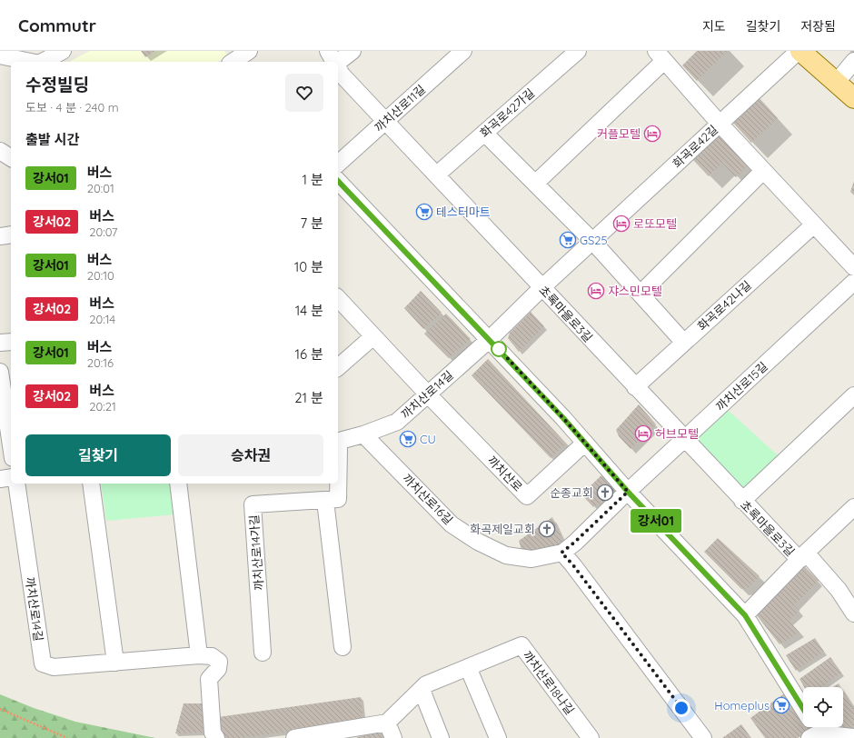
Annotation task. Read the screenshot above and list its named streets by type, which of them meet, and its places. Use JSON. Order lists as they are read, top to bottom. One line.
{"streets":{"street":["까치산로11길","화곡로42가길","화곡로42길","화곡로42나길","초록마을로3길","까치산로15길","까치산로14길","까치산로","까치산로16길","까치산로14가길","까치산로18나길"]},"crossings":[["까치산로11길","초록마을로3길"],["화곡로42가길","초록마을로3길"],["화곡로42길","초록마을로3길"],["화곡로42길","까치산로14길"],["화곡로42나길","초록마을로3길"],["초록마을로3길","까치산로15길"],["까치산로15길","까치산로16길"],["까치산로14길","까치산로"],["까치산로14길","까치산로16길"]],"places":{"hotel":["커플모텔","로또모텔","쟈스민모텔","허브모텔"],"supermarket":["테스터마트","GS25","CU","Homeplus"],"church":["순종교회","화곡제일교회"]},"lines":["bus line 강서01"],"page":{"header":"Commutr","nav":["지도","길찾기","저장됨"],"on_map":"강서01","heading":[["수정빌딩","도보 · 4 분 · 240 m"],"출발 시간"],"list":[{"mark":"강서01","name":"버스","note":"20:01","value":"1 분"},{"mark":"강서02","name":"버스","note":"20:07","value":"7 분"},{"mark":"강서01","name":"버스","note":"20:10","value":"10 분"},{"mark":"강서02","name":"버스","note":"20:14","value":"14 분"},{"mark":"강서01","name":"버스","note":"20:16","value":"16 분"},{"mark":"강서02","name":"버스","note":"20:21","value":"21 분"}],"buttons":["길찾기","승차권"]}}
